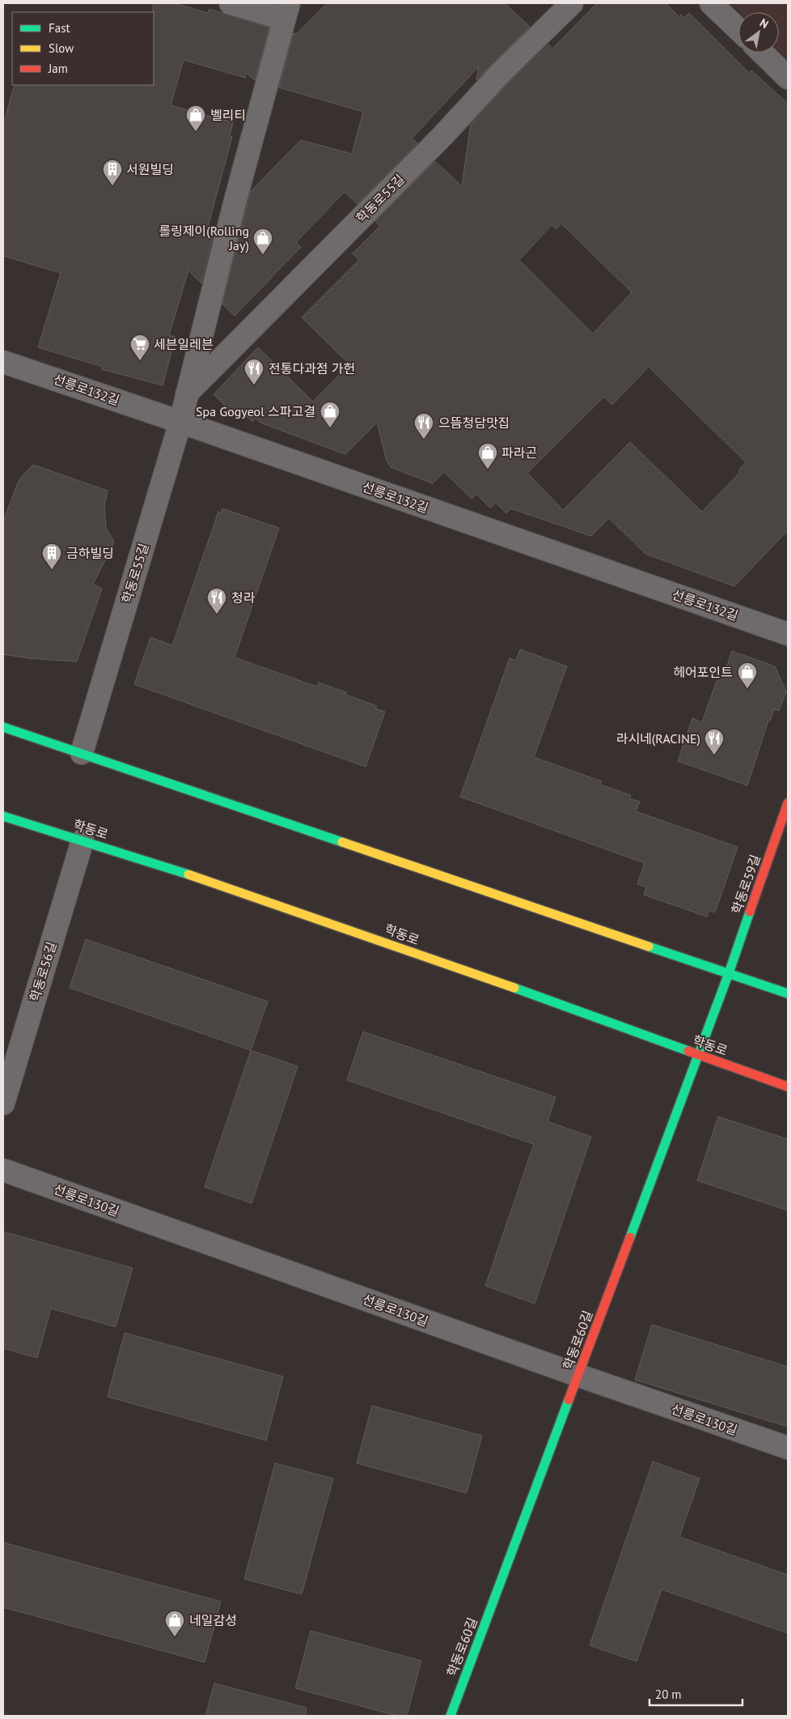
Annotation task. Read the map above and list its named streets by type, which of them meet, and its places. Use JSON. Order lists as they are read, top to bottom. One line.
{"streets":{"main road":["학동로","학동로59길","학동로60길"],"street":["학동로55길","선릉로132길","학동로56길","선릉로130길"]},"crossings":[["학동로55길","선릉로132길"],["학동로","학동로56길"],["학동로","학동로60길"],["학동로59길","학동로60길"],["선릉로130길","학동로60길"]],"places":{"shop":["벨리티","롤링제이(Rolling Jay)","Spa Gogyeol 스파고결","파라곤","헤어포인트","네일감성"],"building":["서원빌딩","금하빌딩"],"supermarket":["세븐일레븐"],"restaurant":["전통다과점 가헌","으뜸청담맛집","청라","라시네(RACINE)"]},"legend":["Fast","Slow","Jam"],"scale_bar":"20 m","north":"top right"}
